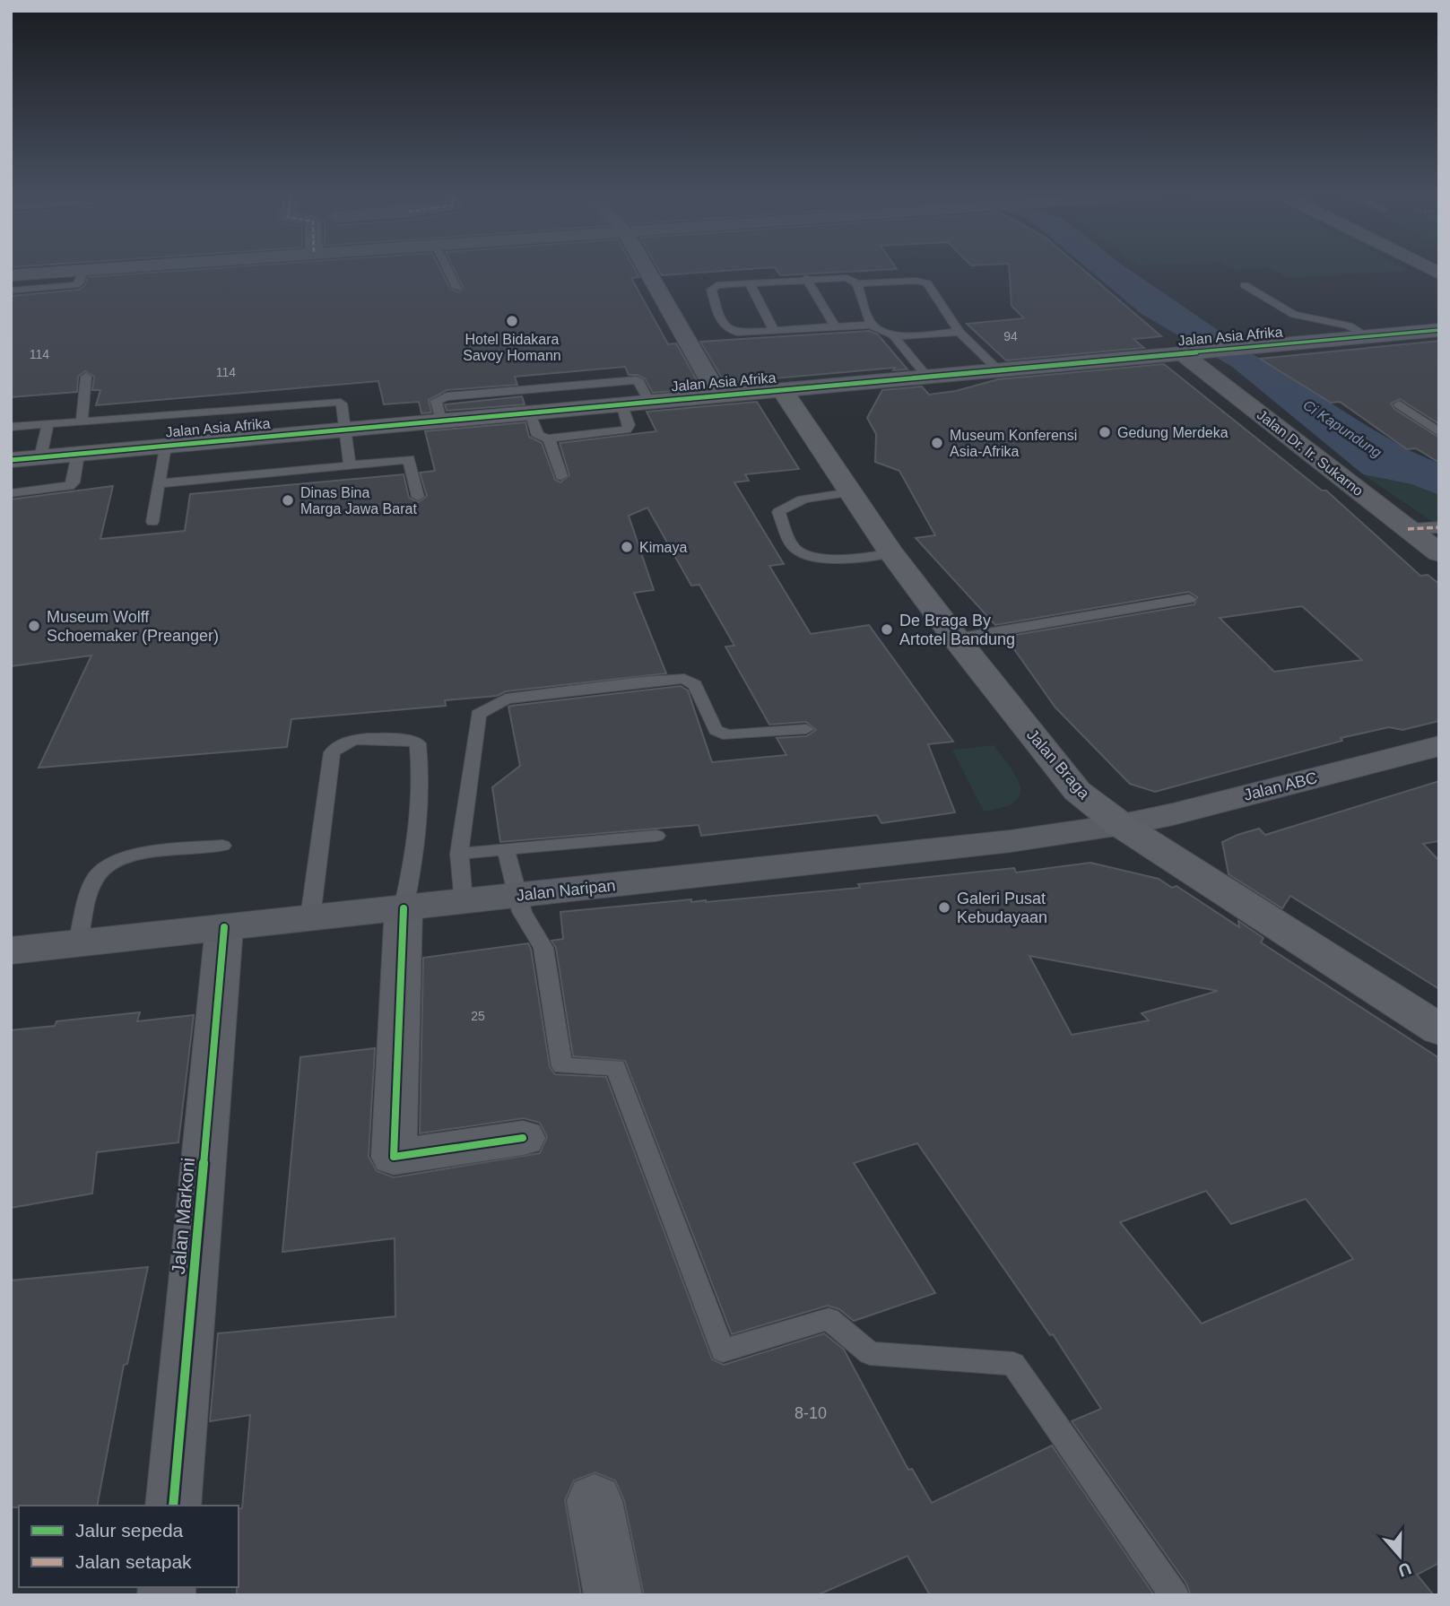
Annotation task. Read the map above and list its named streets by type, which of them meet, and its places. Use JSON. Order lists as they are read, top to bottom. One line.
{"streets":{"main road":["Jalan Asia Afrika","Jalan Braga","Jalan Naripan"],"street":["Jalan Dr. Ir. Sukarno","Jalan ABC","Jalan Markoni"]},"crossings":[["Jalan Asia Afrika","Jalan Dr. Ir. Sukarno"],["Jalan Asia Afrika","Jalan Braga"],["Jalan Braga","Jalan ABC"],["Jalan Braga","Jalan Naripan"],["Jalan ABC","Jalan Naripan"],["Jalan Naripan","Jalan Markoni"]],"water":["Ci Kapundung"],"places":["Hotel Bidakara Savoy Homann","Gedung Merdeka","Museum Konferensi Asia-Afrika","Dinas Bina Marga Jawa Barat","Kimaya","Museum Wolff Schoemaker (Preanger)","De Braga By Artotel Bandung","Galeri Pusat Kebudayaan"],"house_numbers":["94","114","114","25","8-10"],"legend":["Jalur sepeda","Jalan setapak"],"north":"bottom"}
